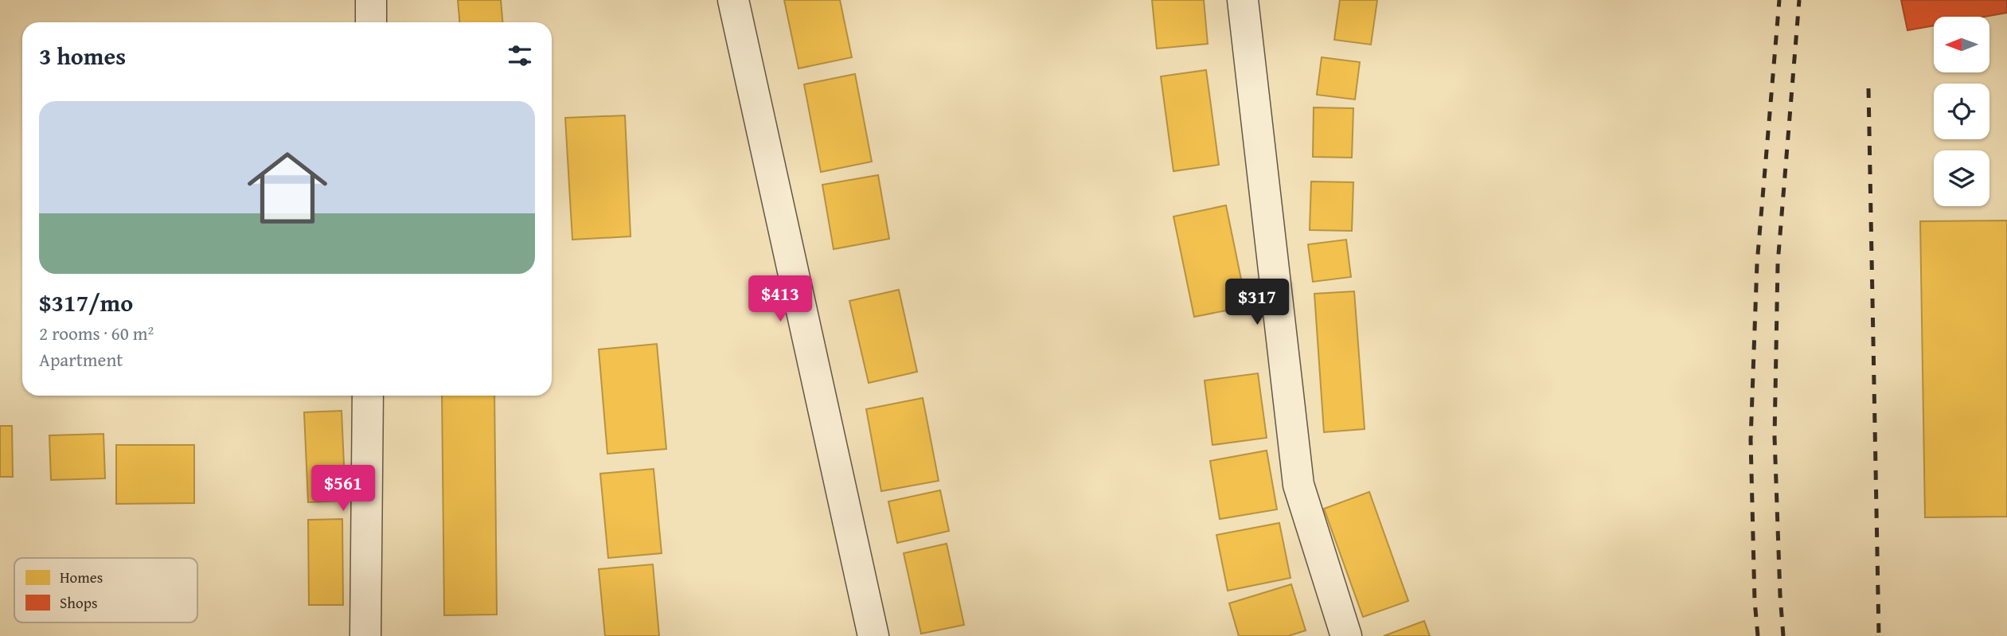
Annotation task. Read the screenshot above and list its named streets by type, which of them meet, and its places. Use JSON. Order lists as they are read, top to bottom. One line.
{"legend":["Homes","Shops"],"north":"left","page":{"heading":"3 homes","list":[{"name":"$317/mo","note":"2 rooms · 60 m² · Apartment"}],"price":["$413","$317","$561"]}}
